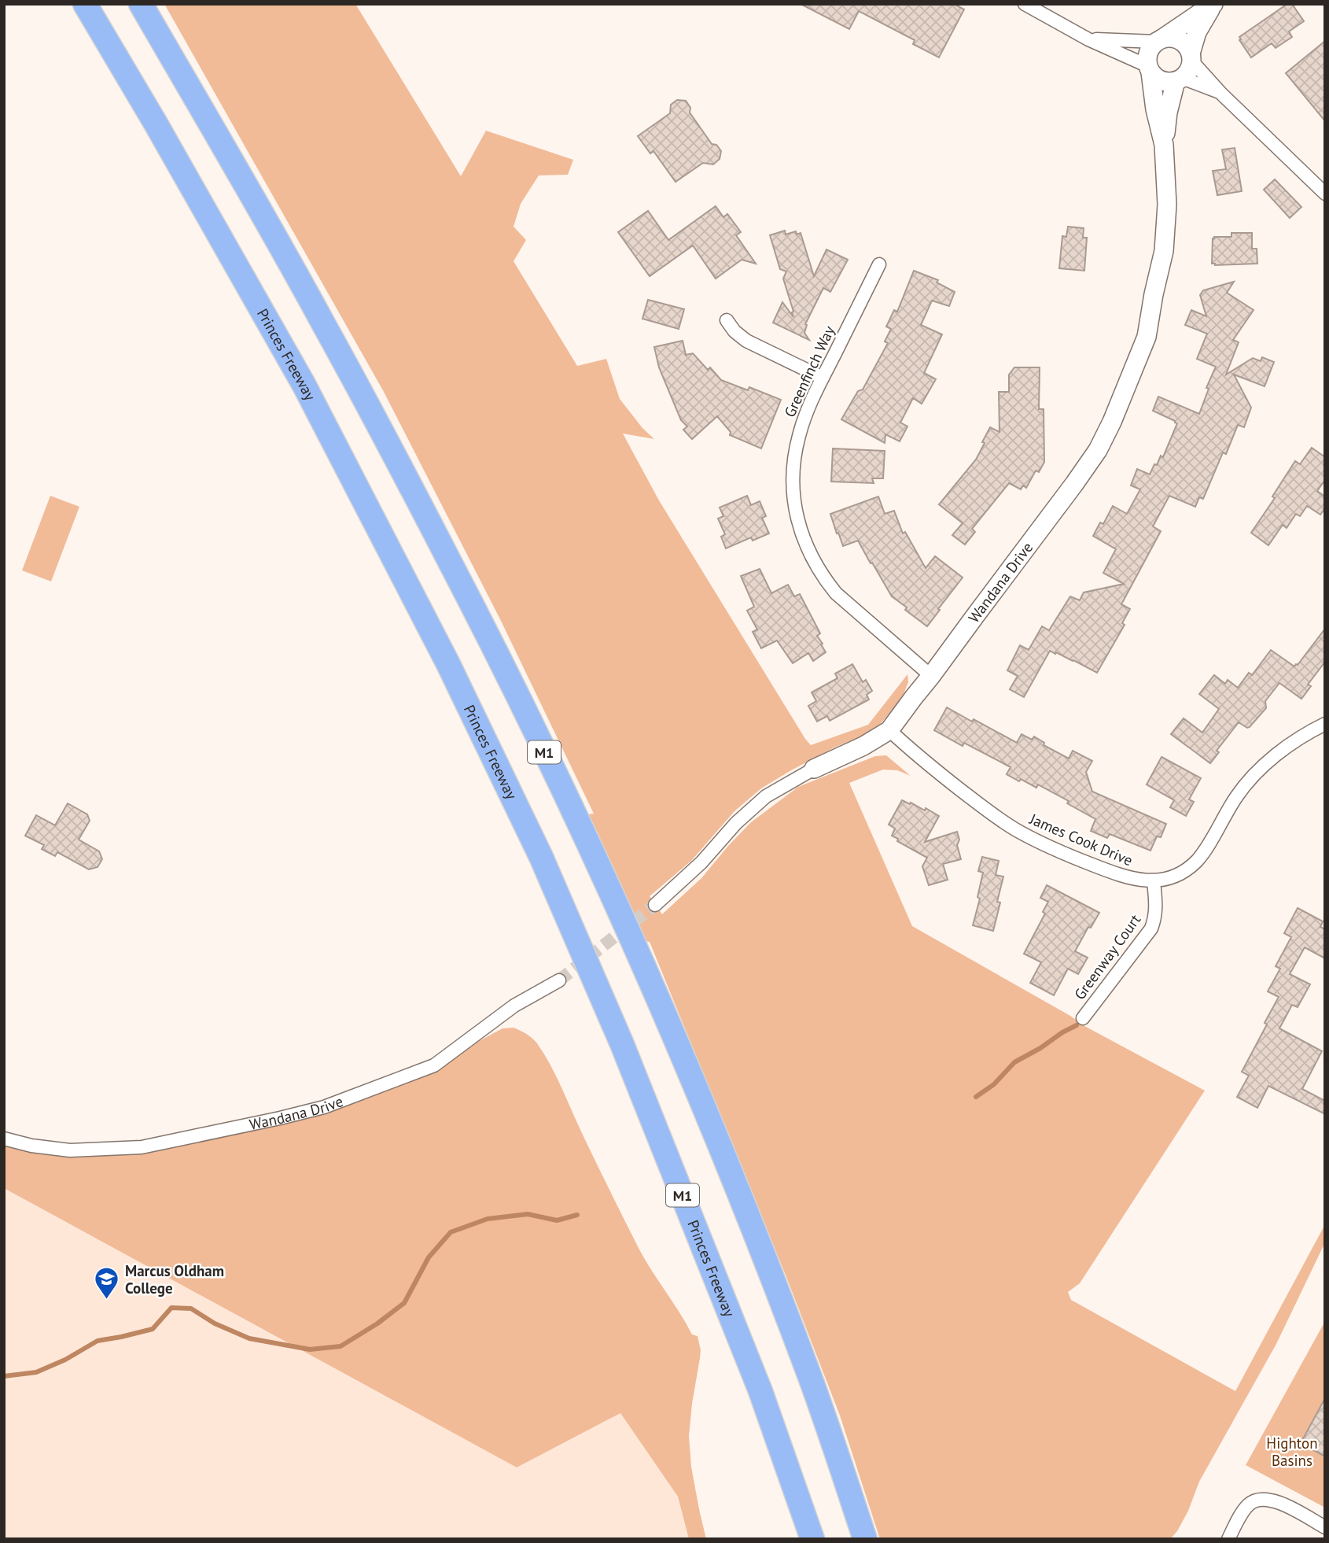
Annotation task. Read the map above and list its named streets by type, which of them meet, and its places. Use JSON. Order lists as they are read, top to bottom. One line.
{"streets":{"highway":["Princes Freeway","M1"],"street":["Greenfinch Way","Wandana Drive","James Cook Drive","Greenway Court"]},"crossings":[["Greenfinch Way","Wandana Drive"],["Wandana Drive","James Cook Drive"],["James Cook Drive","Greenway Court"]],"parks":["Highton Basins"],"places":{"school or university":["Marcus Oldham College"]}}
